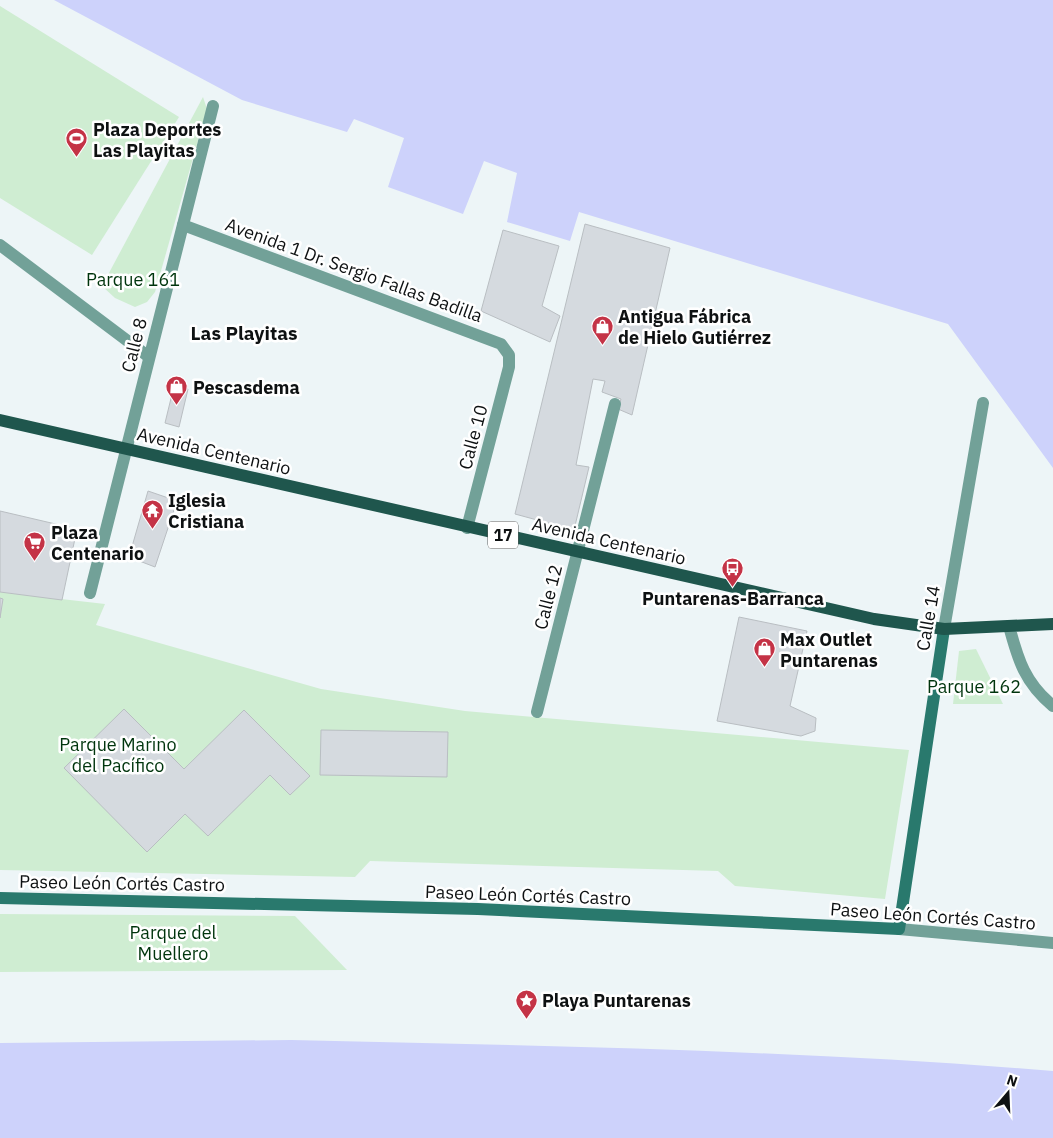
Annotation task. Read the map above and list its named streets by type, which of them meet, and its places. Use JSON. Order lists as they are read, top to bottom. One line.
{"streets":{"main road":["Avenida Centenario","17"],"street":["Avenida 1 Dr. Sergio Fallas Badilla","Calle 8","Calle 10","Calle 12","Calle 14","Paseo León Cortés Castro"]},"crossings":[["Avenida 1 Dr. Sergio Fallas Badilla","Calle 8"],["Avenida 1 Dr. Sergio Fallas Badilla","Calle 10"],["Calle 8","Avenida Centenario"],["Calle 10","Avenida Centenario"],["Avenida Centenario","17"],["Avenida Centenario","Calle 12"],["Avenida Centenario","Calle 14"],["Calle 14","Paseo León Cortés Castro"]],"districts":["Las Playitas"],"parks":["Parque 161","Parque 162","Parque Marino del Pacífico","Parque del Muellero"],"places":{"sports":["Plaza Deportes Las Playitas"],"shop":["Antigua Fábrica de Hielo Gutiérrez","Pescasdema","Max Outlet Puntarenas"],"temple":["Iglesia Cristiana"],"supermarket":["Plaza Centenario"],"bus stop":["Puntarenas-Barranca"],"place":["Playa Puntarenas"]},"north":"top"}
